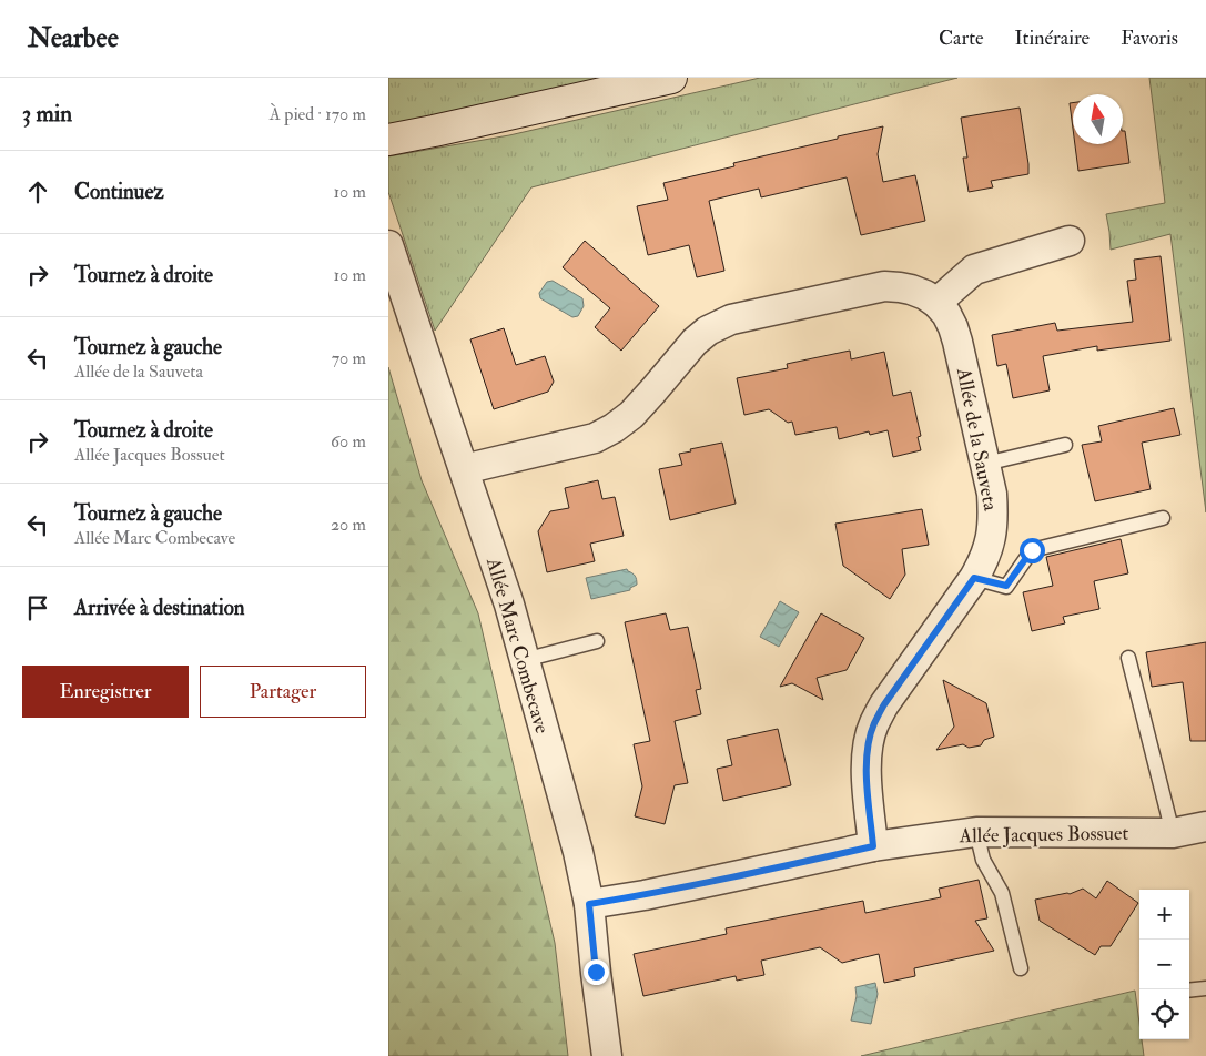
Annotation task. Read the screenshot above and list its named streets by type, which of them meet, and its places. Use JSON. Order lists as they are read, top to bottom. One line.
{"streets":{"street":["Allée de la Sauveta","Allée Marc Combecave","Allée Jacques Bossuet"]},"crossings":[["Allée de la Sauveta","Allée Marc Combecave"],["Allée de la Sauveta","Allée Jacques Bossuet"],["Allée Marc Combecave","Allée Jacques Bossuet"]],"north":"top","page":{"header":"Nearbee","nav":["Carte","Itinéraire","Favoris"],"heading":["3 min","À pied · 170 m"],"list":[["Continuez","10 m"],["Tournez à droite","10 m"],["Tournez à gauche","Allée de la Sauveta","70 m"],["Tournez à droite","Allée Jacques Bossuet","60 m"],["Tournez à gauche","Allée Marc Combecave","20 m"],"Arrivée à destination"],"buttons":["Enregistrer","Partager"],"map_buttons":["+","−"]}}
